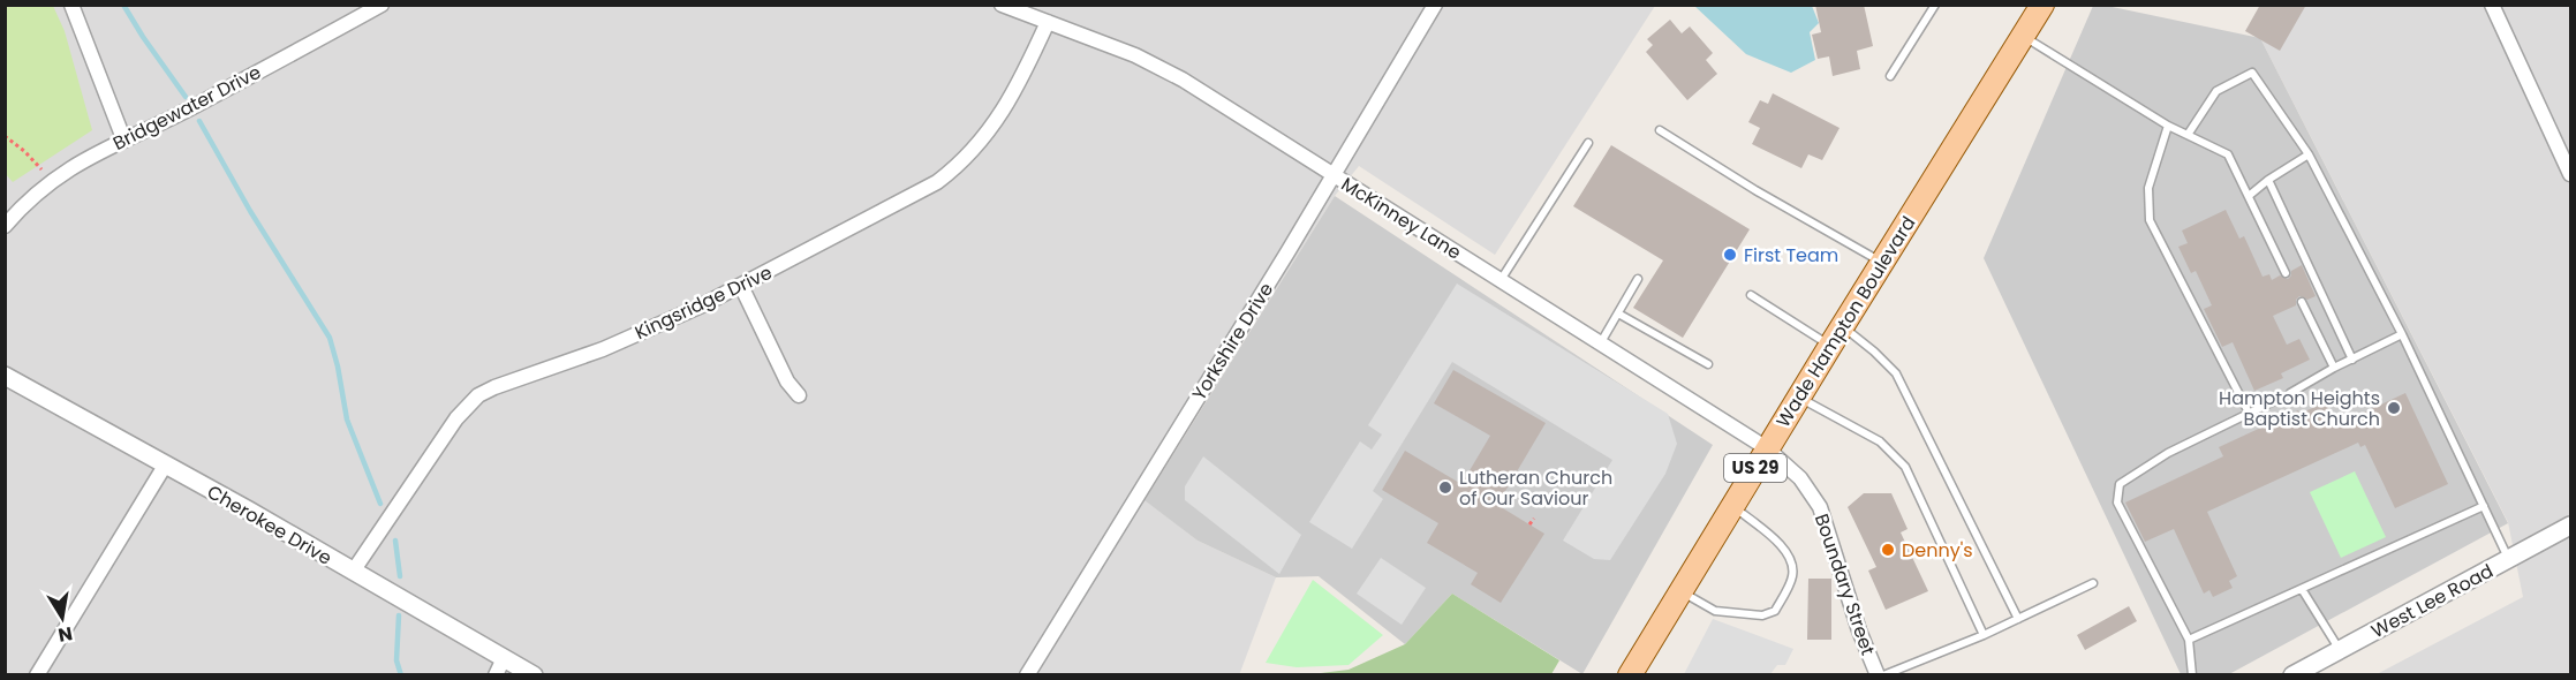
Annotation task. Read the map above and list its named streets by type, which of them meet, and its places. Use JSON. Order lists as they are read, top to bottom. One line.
{"streets":{"main road":["Wade Hampton Boulevard","US 29"],"street":["Bridgewater Drive","McKinney Lane","Kingsridge Drive","Yorkshire Drive","Cherokee Drive","Boundary Street","West Lee Road"]},"crossings":[["McKinney Lane","Kingsridge Drive"],["McKinney Lane","Wade Hampton Boulevard"],["McKinney Lane","Yorkshire Drive"],["McKinney Lane","Boundary Street"],["Kingsridge Drive","Cherokee Drive"]],"places":["First Team","Hampton Heights Baptist Church","Lutheran Church of Our Saviour","Denny's"],"north":"bottom"}
